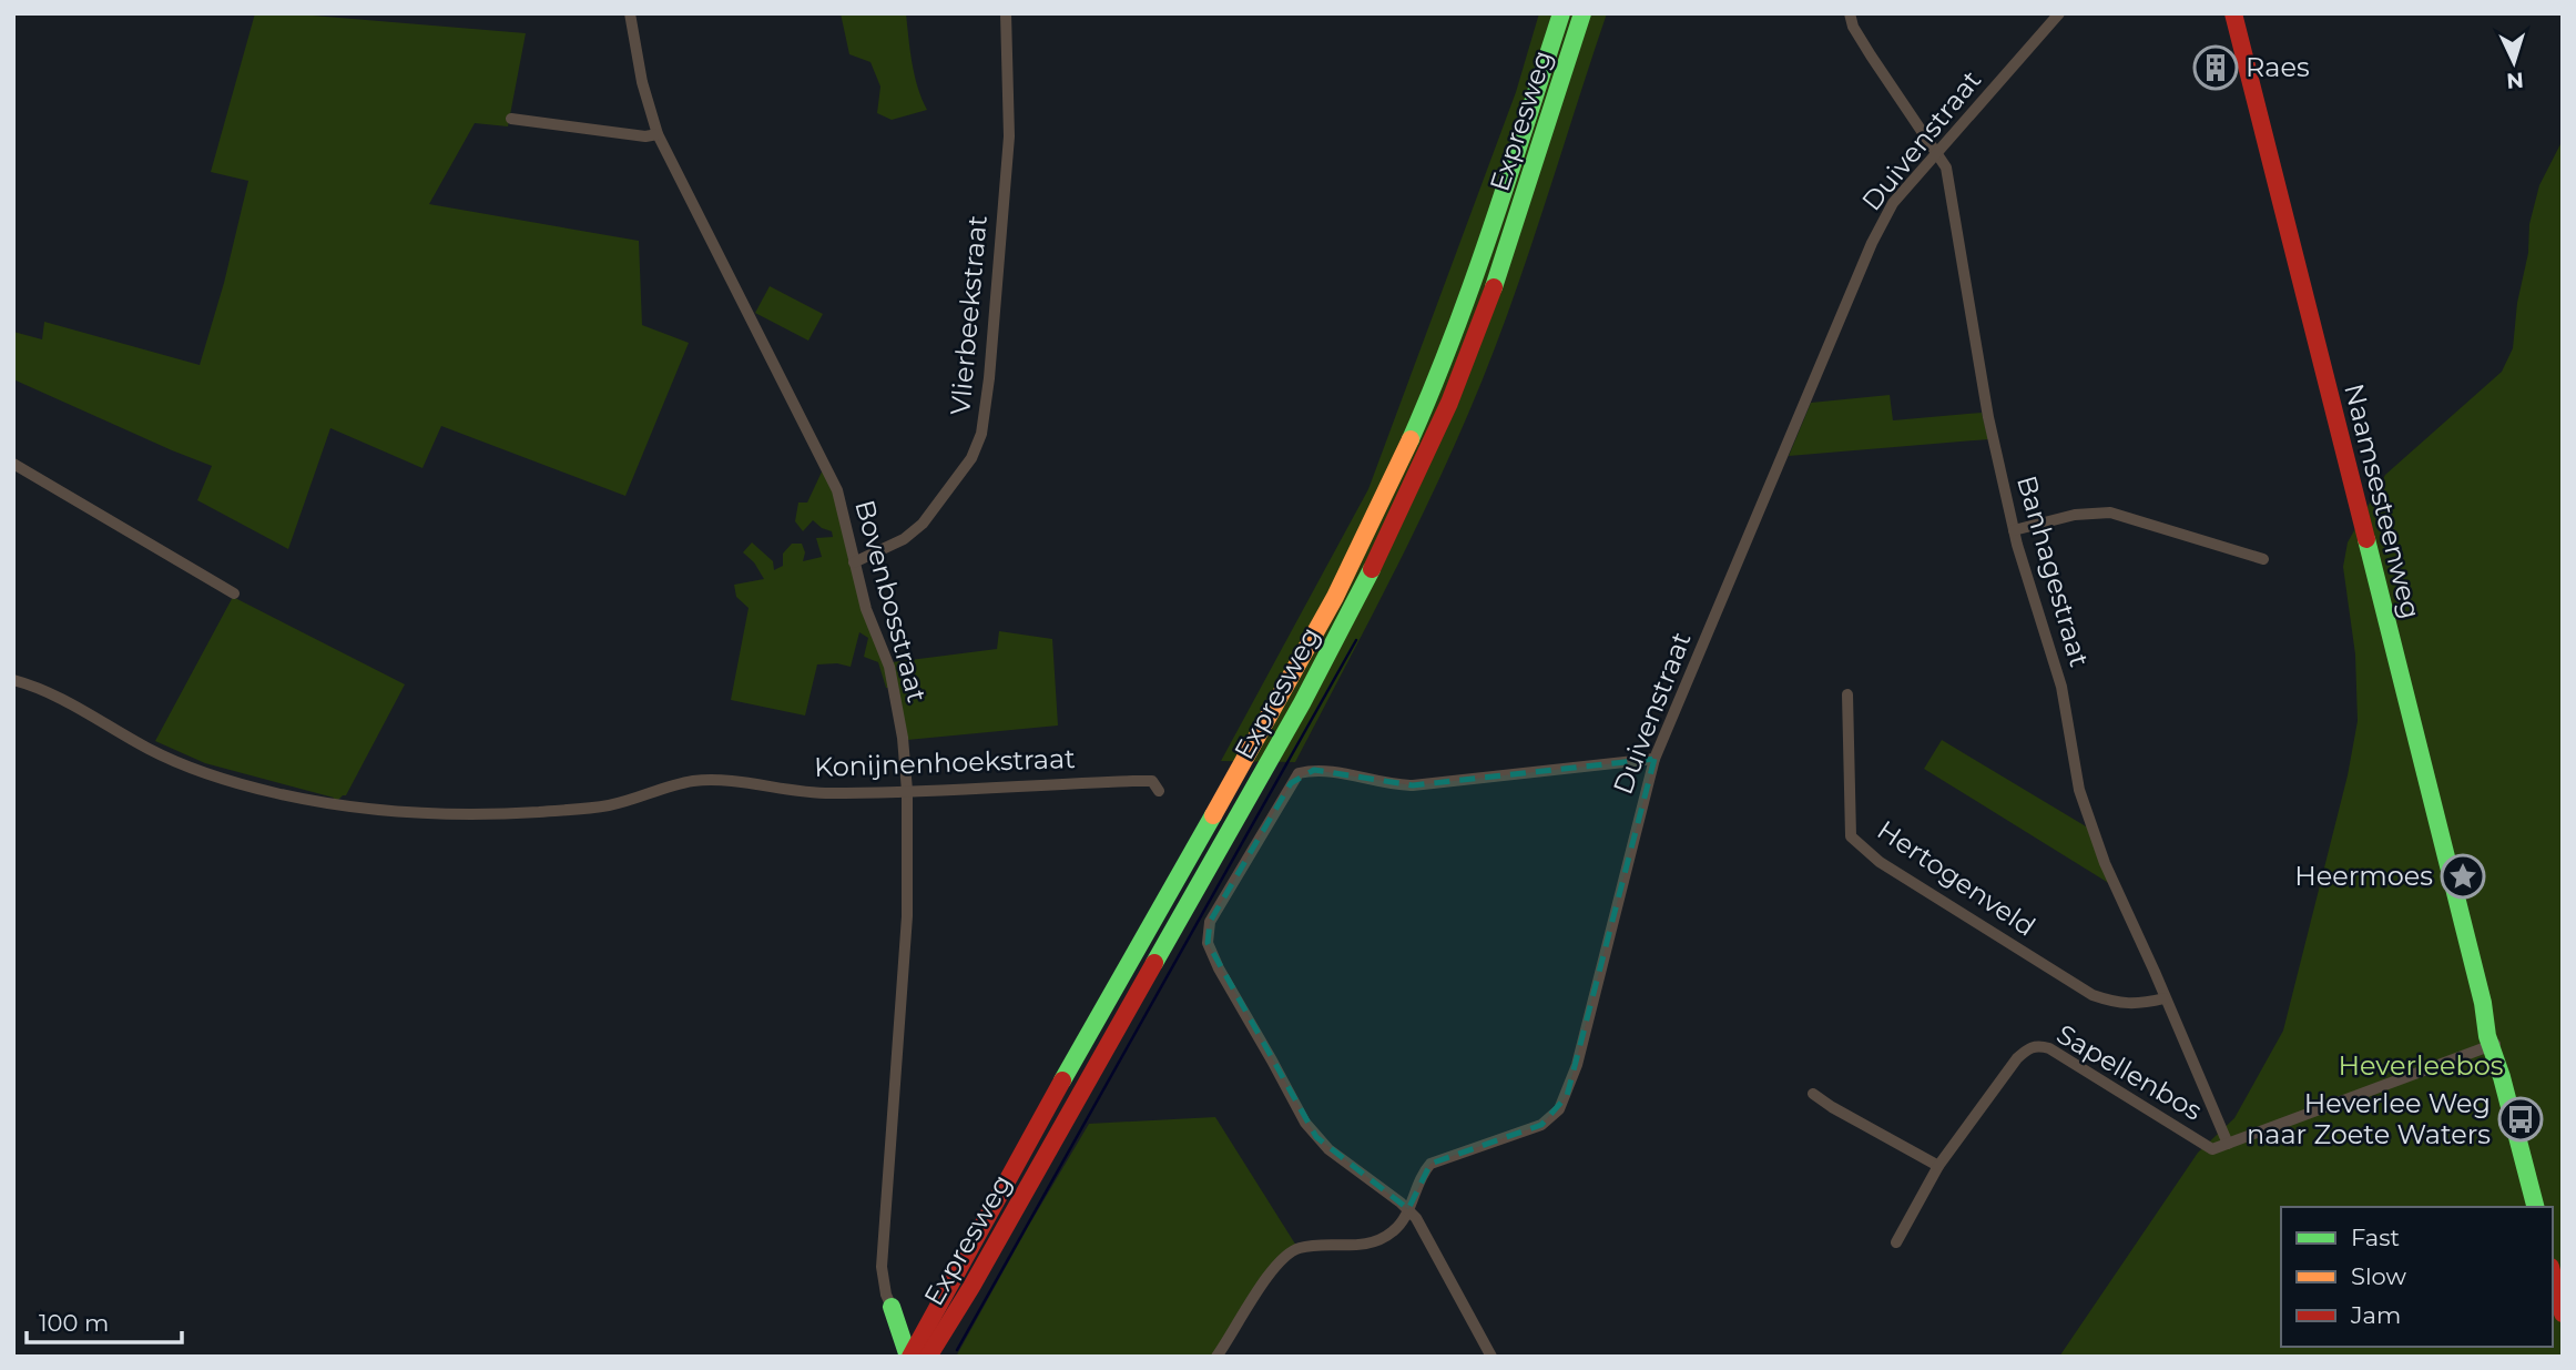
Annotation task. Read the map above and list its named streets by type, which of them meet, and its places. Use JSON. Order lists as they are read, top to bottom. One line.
{"streets":{"main road":["Expresweg","Naamsesteenweg"],"street":["Duivenstraat","Vlierbeekstraat","Banhagestraat","Bovenbosstraat","Konijnenhoekstraat","Hertogenveld","Sapellenbos"]},"crossings":[["Duivenstraat","Banhagestraat"],["Vlierbeekstraat","Bovenbosstraat"],["Banhagestraat","Hertogenveld"],["Banhagestraat","Sapellenbos"],["Bovenbosstraat","Konijnenhoekstraat"]],"parks":["Heverleebos"],"places":{"building":["Raes"],"place":["Heermoes"],"bus stop":["Heverlee Weg naar Zoete Waters"]},"legend":["Fast","Slow","Jam"],"scale_bar":"100 m","north":"bottom"}
